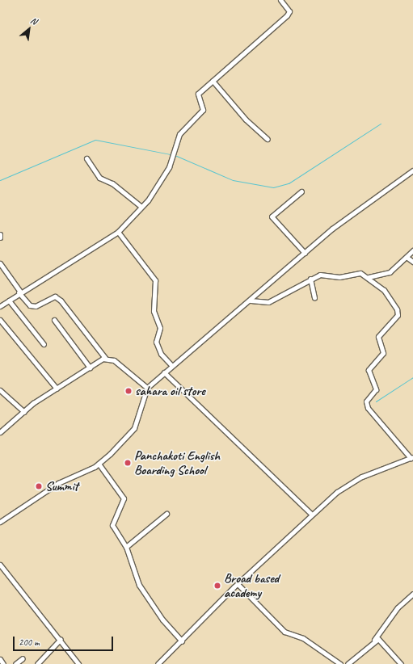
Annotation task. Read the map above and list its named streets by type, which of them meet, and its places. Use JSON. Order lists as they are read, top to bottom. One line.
{"places":["sahara oil store","Panchakoti English Boarding School","Summit","Broad based academy"],"scale_bar":"200 m","north":"top right"}
